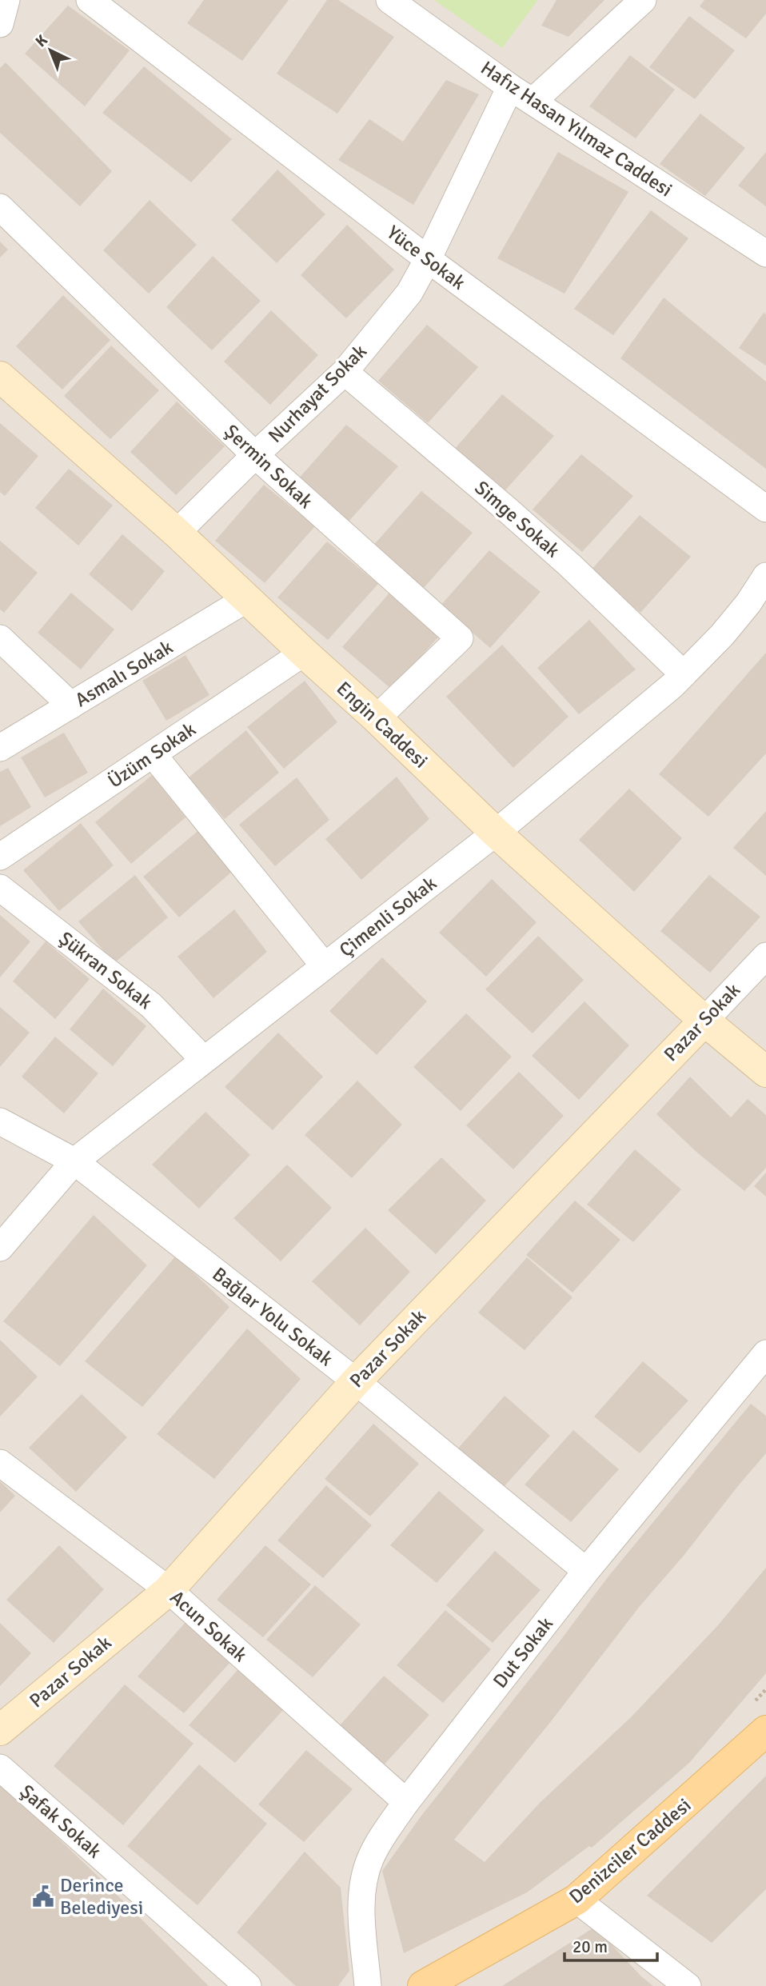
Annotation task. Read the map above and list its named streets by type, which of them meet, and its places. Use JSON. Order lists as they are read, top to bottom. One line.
{"streets":{"main road":["Denizciler Caddesi"],"street":["Hafız Hasan Yılmaz Caddesi","Yüce Sokak","Nurhayat Sokak","Şermin Sokak","Simge Sokak","Asmalı Sokak","Engin Caddesi","Üzüm Sokak","Çimenli Sokak","Şükran Sokak","Pazar Sokak","Bağlar Yolu Sokak","Acun Sokak","Dut Sokak","Şafak Sokak"]},"crossings":[["Hafız Hasan Yılmaz Caddesi","Nurhayat Sokak"],["Yüce Sokak","Nurhayat Sokak"],["Nurhayat Sokak","Şermin Sokak"],["Nurhayat Sokak","Simge Sokak"],["Nurhayat Sokak","Engin Caddesi"],["Şermin Sokak","Engin Caddesi"],["Simge Sokak","Çimenli Sokak"],["Asmalı Sokak","Engin Caddesi"],["Engin Caddesi","Üzüm Sokak"],["Engin Caddesi","Çimenli Sokak"],["Engin Caddesi","Pazar Sokak"],["Çimenli Sokak","Şükran Sokak"],["Çimenli Sokak","Bağlar Yolu Sokak"],["Pazar Sokak","Bağlar Yolu Sokak"],["Pazar Sokak","Acun Sokak"],["Bağlar Yolu Sokak","Dut Sokak"],["Acun Sokak","Dut Sokak"]],"places":{"public building":["Derince Belediyesi"]},"scale_bar":"20 m","north":"top left"}
